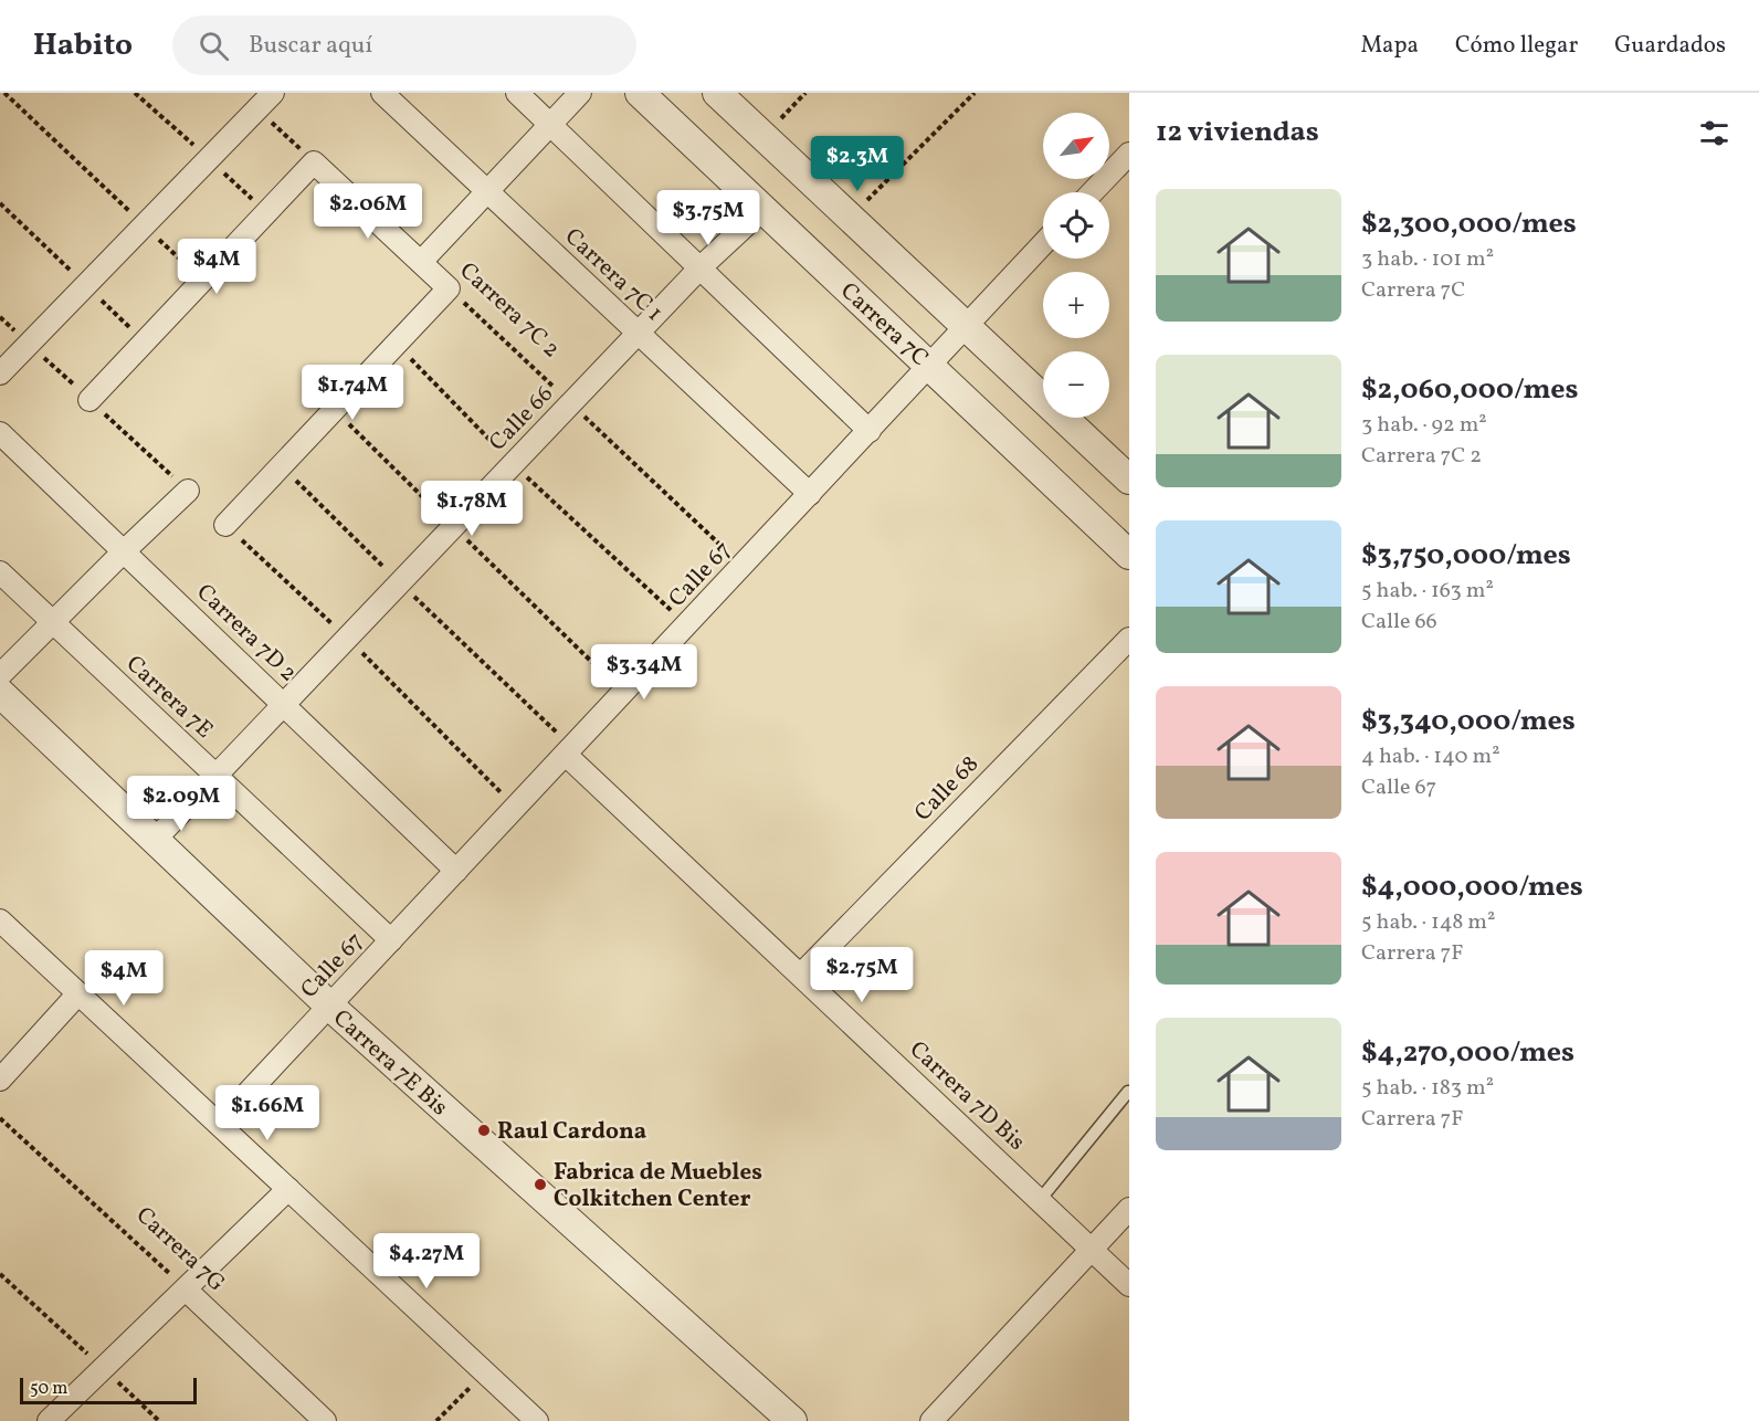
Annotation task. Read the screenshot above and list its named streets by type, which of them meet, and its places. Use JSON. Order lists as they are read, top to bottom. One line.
{"streets":{"street":["Carrera 7C 1","Carrera 7C 2","Carrera 7C","Calle 66","Calle 67","Carrera 7D 2","Carrera 7E","Calle 68","Carrera 7E Bis","Carrera 7D Bis","Carrera 7G"]},"crossings":[["Carrera 7C 1","Calle 66"],["Carrera 7C 1","Calle 67"],["Carrera 7C 2","Calle 66"],["Carrera 7C 2","Calle 67"],["Carrera 7C","Calle 66"],["Carrera 7C","Calle 67"],["Calle 66","Carrera 7D 2"],["Calle 66","Carrera 7E"],["Calle 66","Carrera 7E Bis"],["Calle 67","Carrera 7D 2"],["Calle 67","Carrera 7E"],["Calle 67","Carrera 7E Bis"],["Calle 67","Carrera 7D Bis"],["Calle 68","Carrera 7D Bis"]],"places":["Raul Cardona","Fabrica de Muebles Colkitchen Center"],"scale_bar":"50 m","north":"top right","page":{"header":"Habito","search":"Buscar aquí","nav":["Mapa","Cómo llegar","Guardados"],"heading":"12 viviendas","map_buttons":["+","−"],"price":["$2.3M","$2.06M","$3.75M","$4M","$1.74M","$1.78M","$3.34M","$2.09M","$2.75M","$4M","$1.66M","$4.27M"],"list":[{"name":"$2,300,000/mes","note":"3 hab. · 101 m² · Carrera 7C"},{"name":"$2,060,000/mes","note":"3 hab. · 92 m² · Carrera 7C 2"},{"name":"$3,750,000/mes","note":"5 hab. · 163 m² · Calle 66"},{"name":"$3,340,000/mes","note":"4 hab. · 140 m² · Calle 67"},{"name":"$4,000,000/mes","note":"5 hab. · 148 m² · Carrera 7F"},{"name":"$4,270,000/mes","note":"5 hab. · 183 m² · Carrera 7F"}],"scale":"50 m"}}
